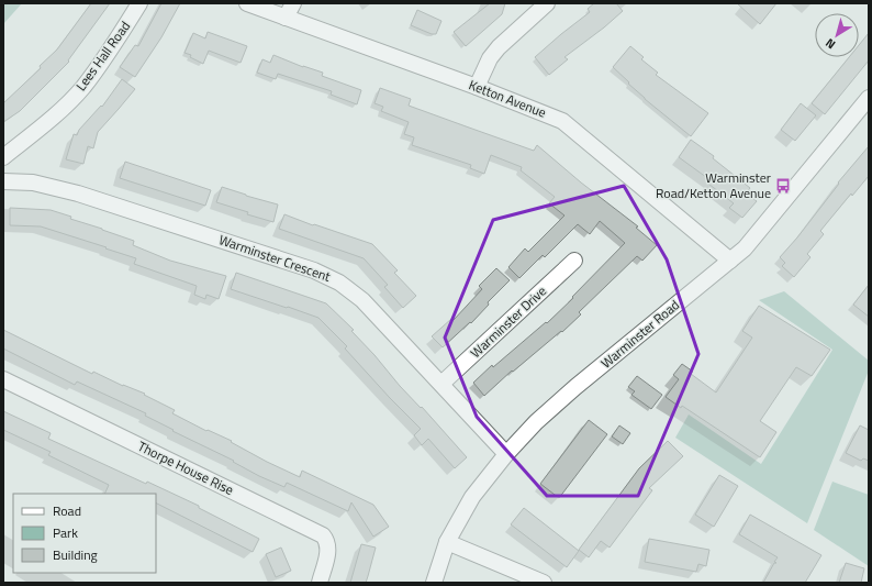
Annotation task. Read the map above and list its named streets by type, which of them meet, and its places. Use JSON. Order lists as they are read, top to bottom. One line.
{"streets":{"street":["Lees Hall Road","Ketton Avenue","Warminster Crescent","Warminster Drive","Warminster Road","Thorpe House Rise"]},"crossings":[["Ketton Avenue","Warminster Road"],["Warminster Crescent","Warminster Drive"],["Warminster Crescent","Warminster Road"]],"places":{"bus stop":["Warminster Road/Ketton Avenue"]},"legend":["Road","Park","Building"],"north":"bottom left"}
